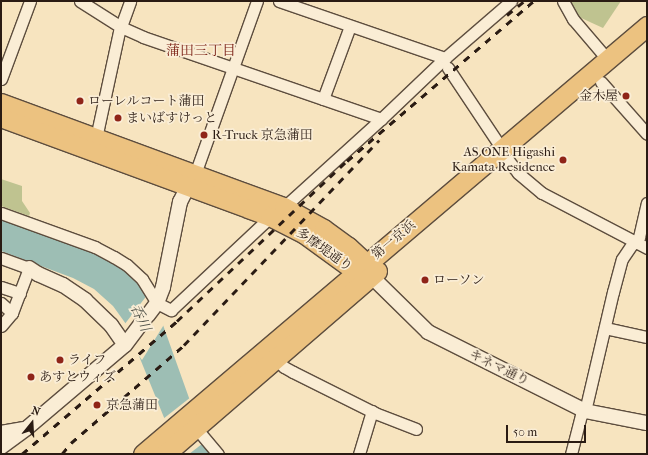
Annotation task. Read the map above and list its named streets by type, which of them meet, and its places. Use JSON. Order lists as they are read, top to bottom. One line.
{"streets":{"highway":["第一京浜"],"main road":["多摩堤通り"],"street":["キネマ通り"]},"crossings":[["第一京浜","多摩堤通り"],["第一京浜","キネマ通り"],["多摩堤通り","キネマ通り"]],"districts":["蒲田三丁目"],"water":["呑川"],"places":["金木屋","ローレルコート蒲田","まいばすけっと","R-Truck 京急蒲田","AS ONE Higashi Kamata Residence","ローソン","ライフ","あすとウィズ","京急蒲田"],"scale_bar":"50 m","north":"top"}
